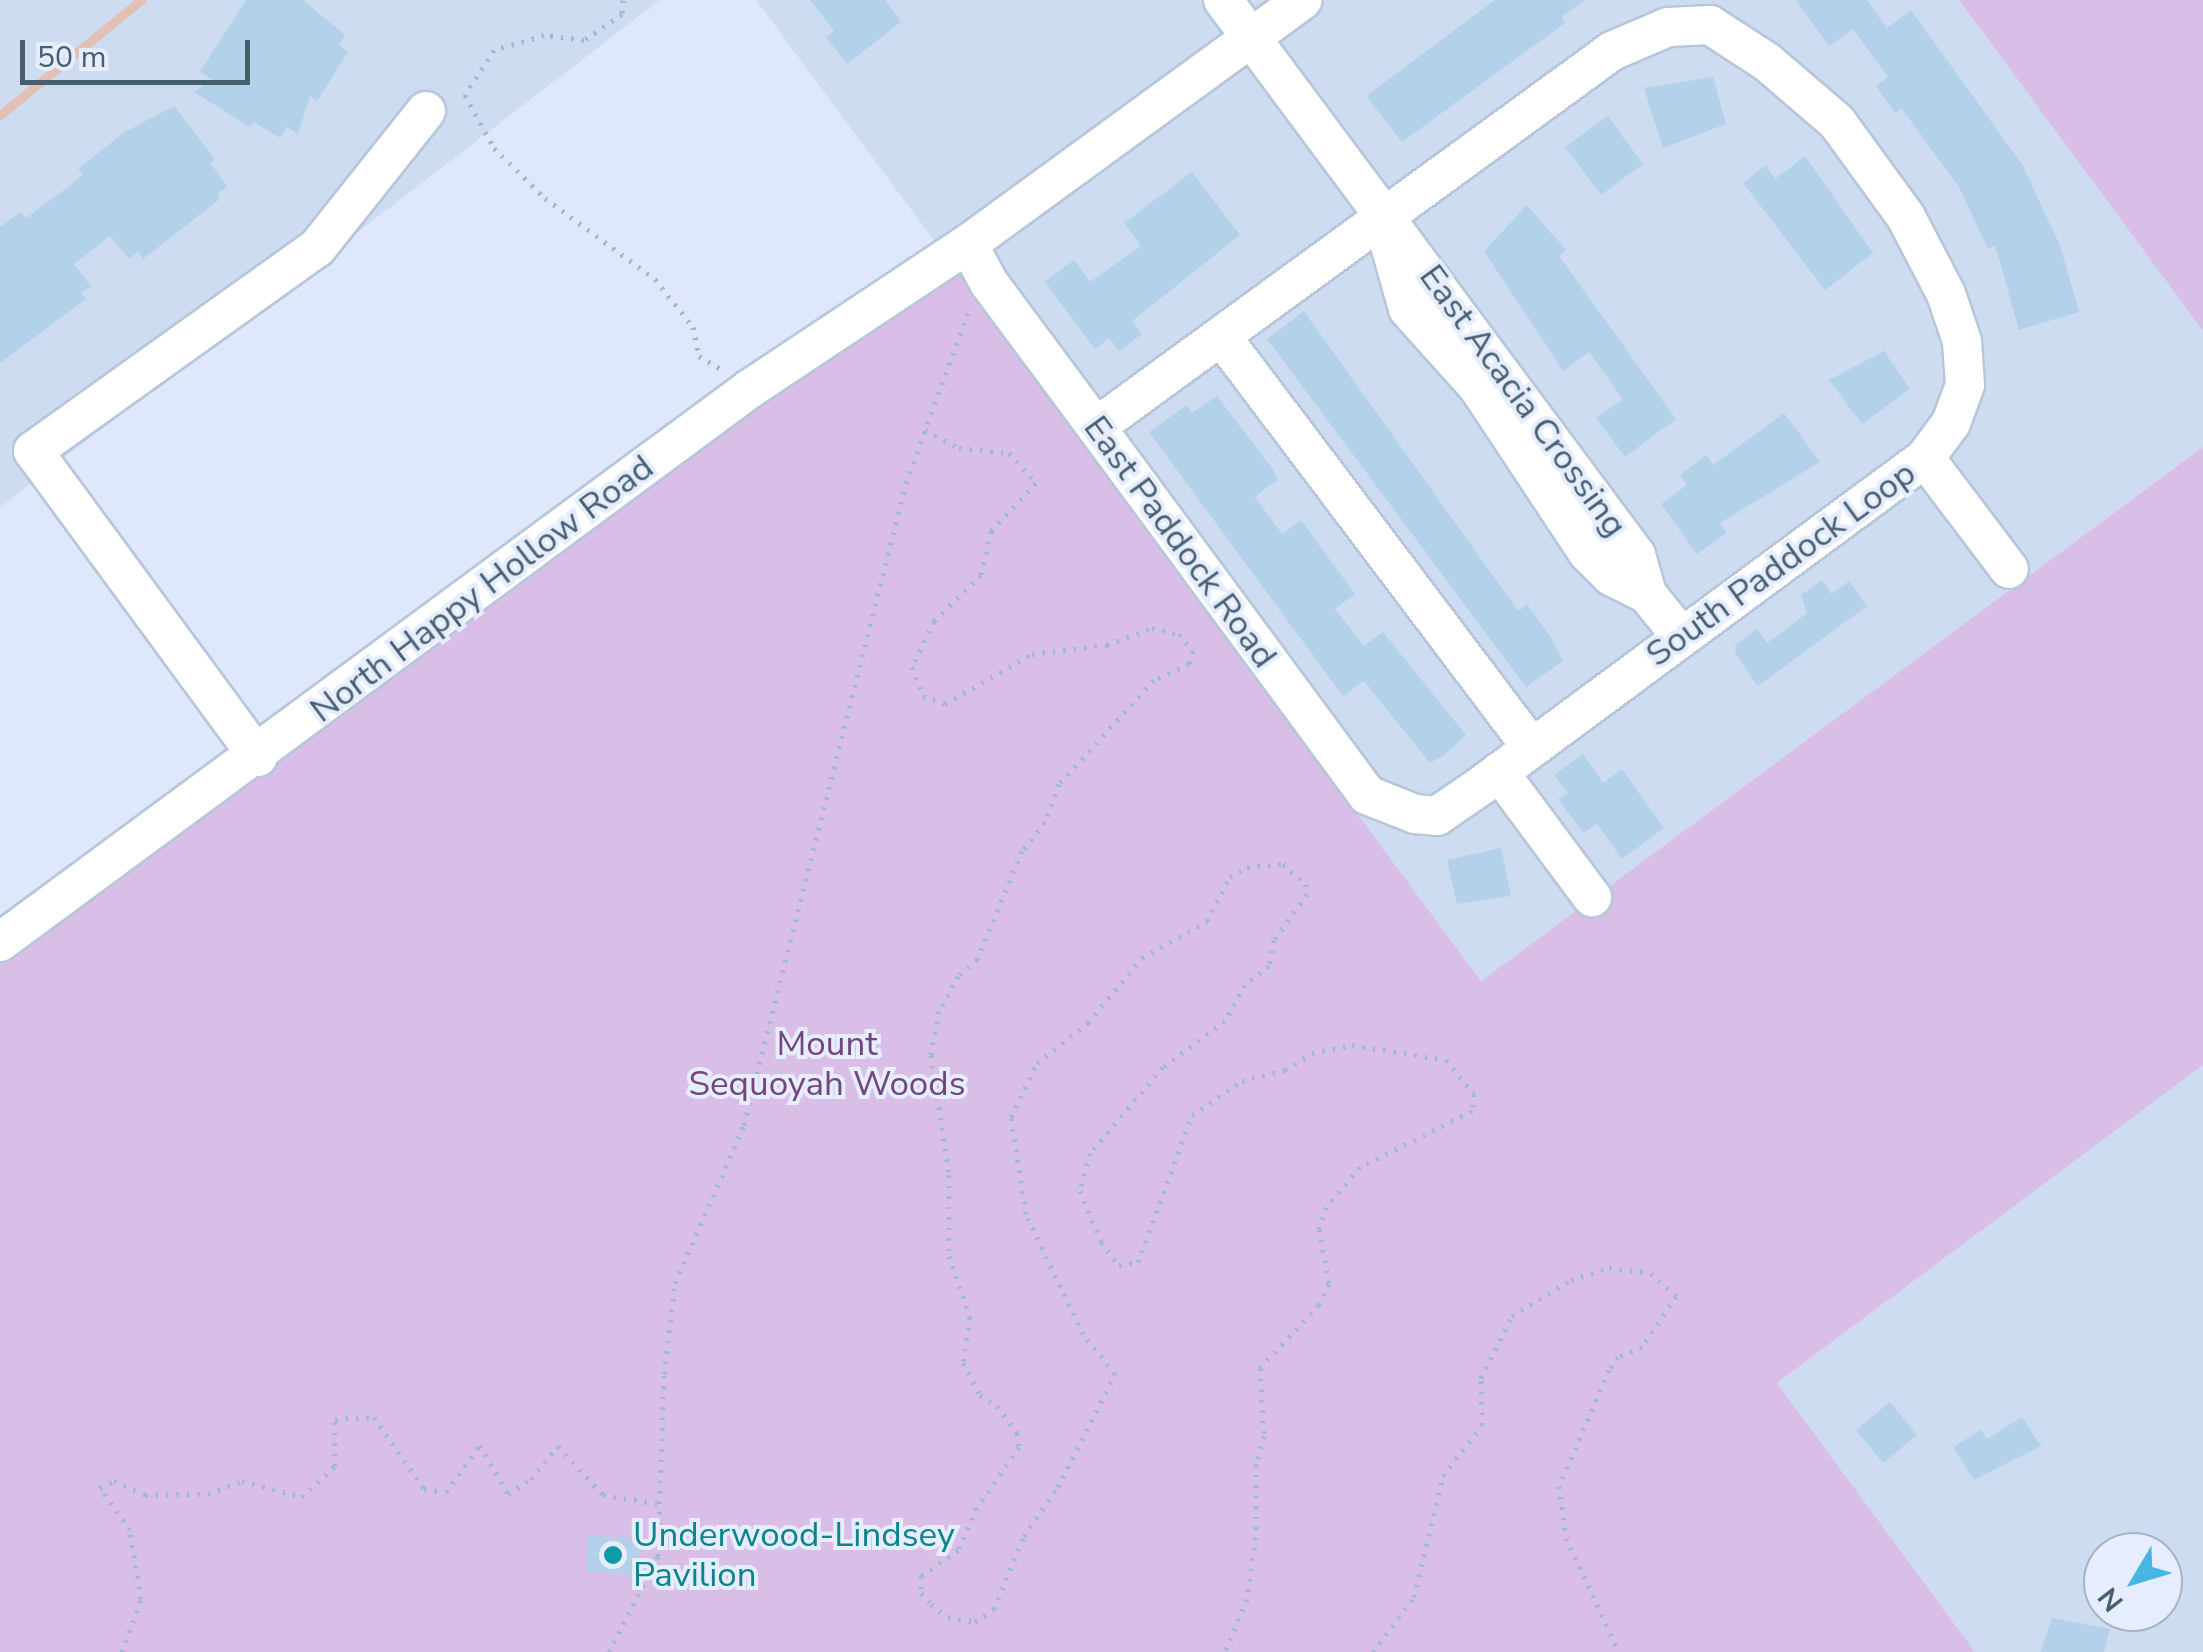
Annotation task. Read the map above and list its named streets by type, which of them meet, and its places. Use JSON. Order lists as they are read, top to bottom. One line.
{"streets":{"street":["East Acacia Crossing","East Paddock Road","South Paddock Loop","North Happy Hollow Road"]},"crossings":[["East Acacia Crossing","South Paddock Loop"],["East Acacia Crossing","North Happy Hollow Road"],["East Paddock Road","South Paddock Loop"],["East Paddock Road","North Happy Hollow Road"]],"parks":["Mount Sequoyah Woods"],"places":["Underwood-Lindsey Pavilion"],"scale_bar":"50 m","north":"bottom left"}
